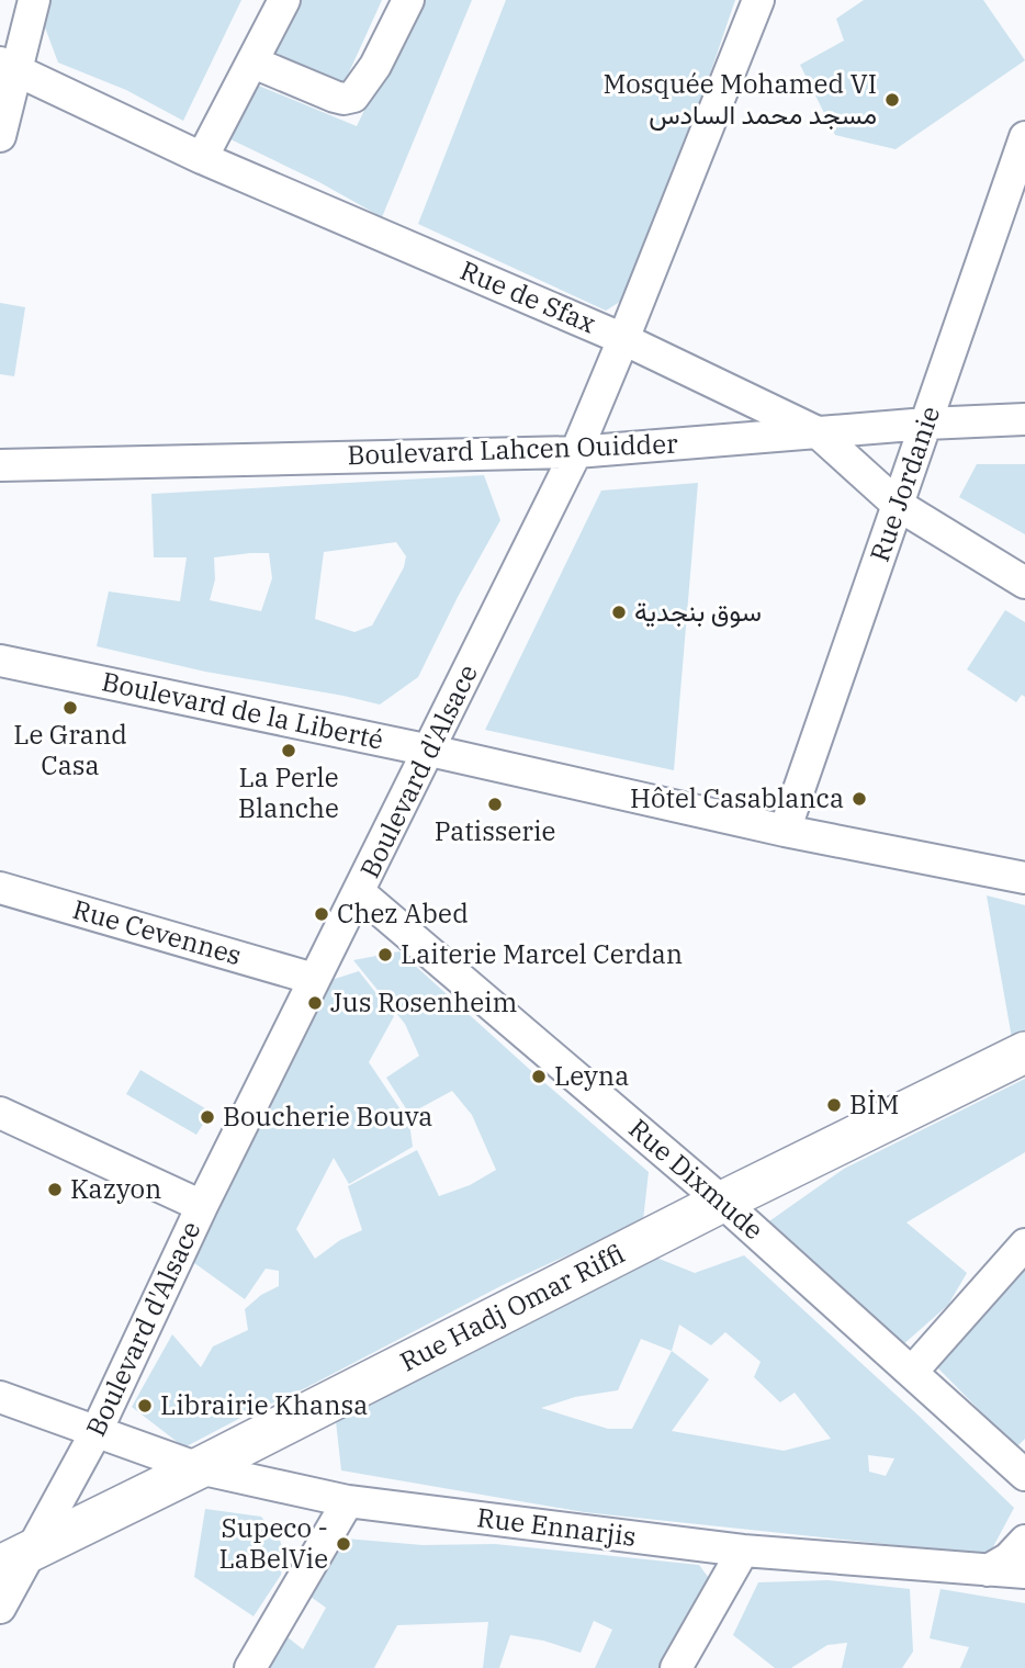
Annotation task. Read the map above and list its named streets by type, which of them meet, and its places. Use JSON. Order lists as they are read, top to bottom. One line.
{"streets":{"street":["Rue de Sfax","Boulevard Lahcen Ouidder","Rue Jordanie","Boulevard de la Liberté","Boulevard d'Alsace","Rue Cevennes","Rue Dixmude","Rue Hadj Omar Riffi","Rue Ennarjis"]},"crossings":[["Rue de Sfax","Boulevard Lahcen Ouidder"],["Rue de Sfax","Rue Jordanie"],["Rue de Sfax","Boulevard d'Alsace"],["Boulevard Lahcen Ouidder","Rue Jordanie"],["Boulevard Lahcen Ouidder","Boulevard d'Alsace"],["Rue Jordanie","Boulevard de la Liberté"],["Boulevard de la Liberté","Boulevard d'Alsace"],["Boulevard d'Alsace","Rue Cevennes"],["Boulevard d'Alsace","Rue Dixmude"],["Boulevard d'Alsace","Rue Hadj Omar Riffi"],["Boulevard d'Alsace","Rue Ennarjis"],["Rue Dixmude","Rue Hadj Omar Riffi"],["Rue Hadj Omar Riffi","Rue Ennarjis"]],"places":["Mosquée Mohamed VI مسجد محمد السادس","سوق بنجدية","Le Grand Casa","La Perle Blanche","Hôtel Casablanca","Patisserie","Chez Abed","Laiterie Marcel Cerdan","Jus Rosenheim","Leyna","BİM","Boucherie Bouva","Kazyon","Librairie Khansa","Supeco - LaBelVie"]}
